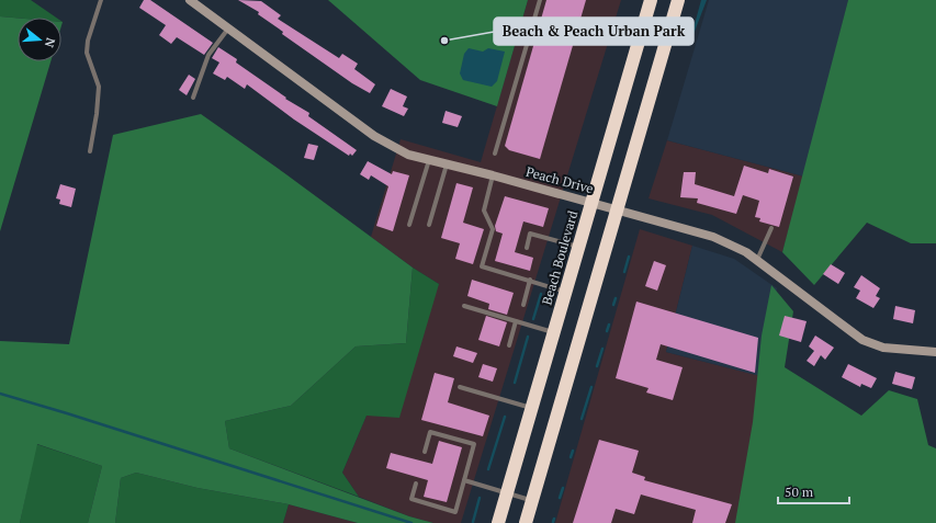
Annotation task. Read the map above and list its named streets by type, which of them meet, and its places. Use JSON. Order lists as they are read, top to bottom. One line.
{"streets":{"highway":["Beach Boulevard"],"street":["Peach Drive"]},"crossings":[["Peach Drive","Beach Boulevard"]],"places":["Beach & Peach Urban Park"],"scale_bar":"50 m","north":"right"}
